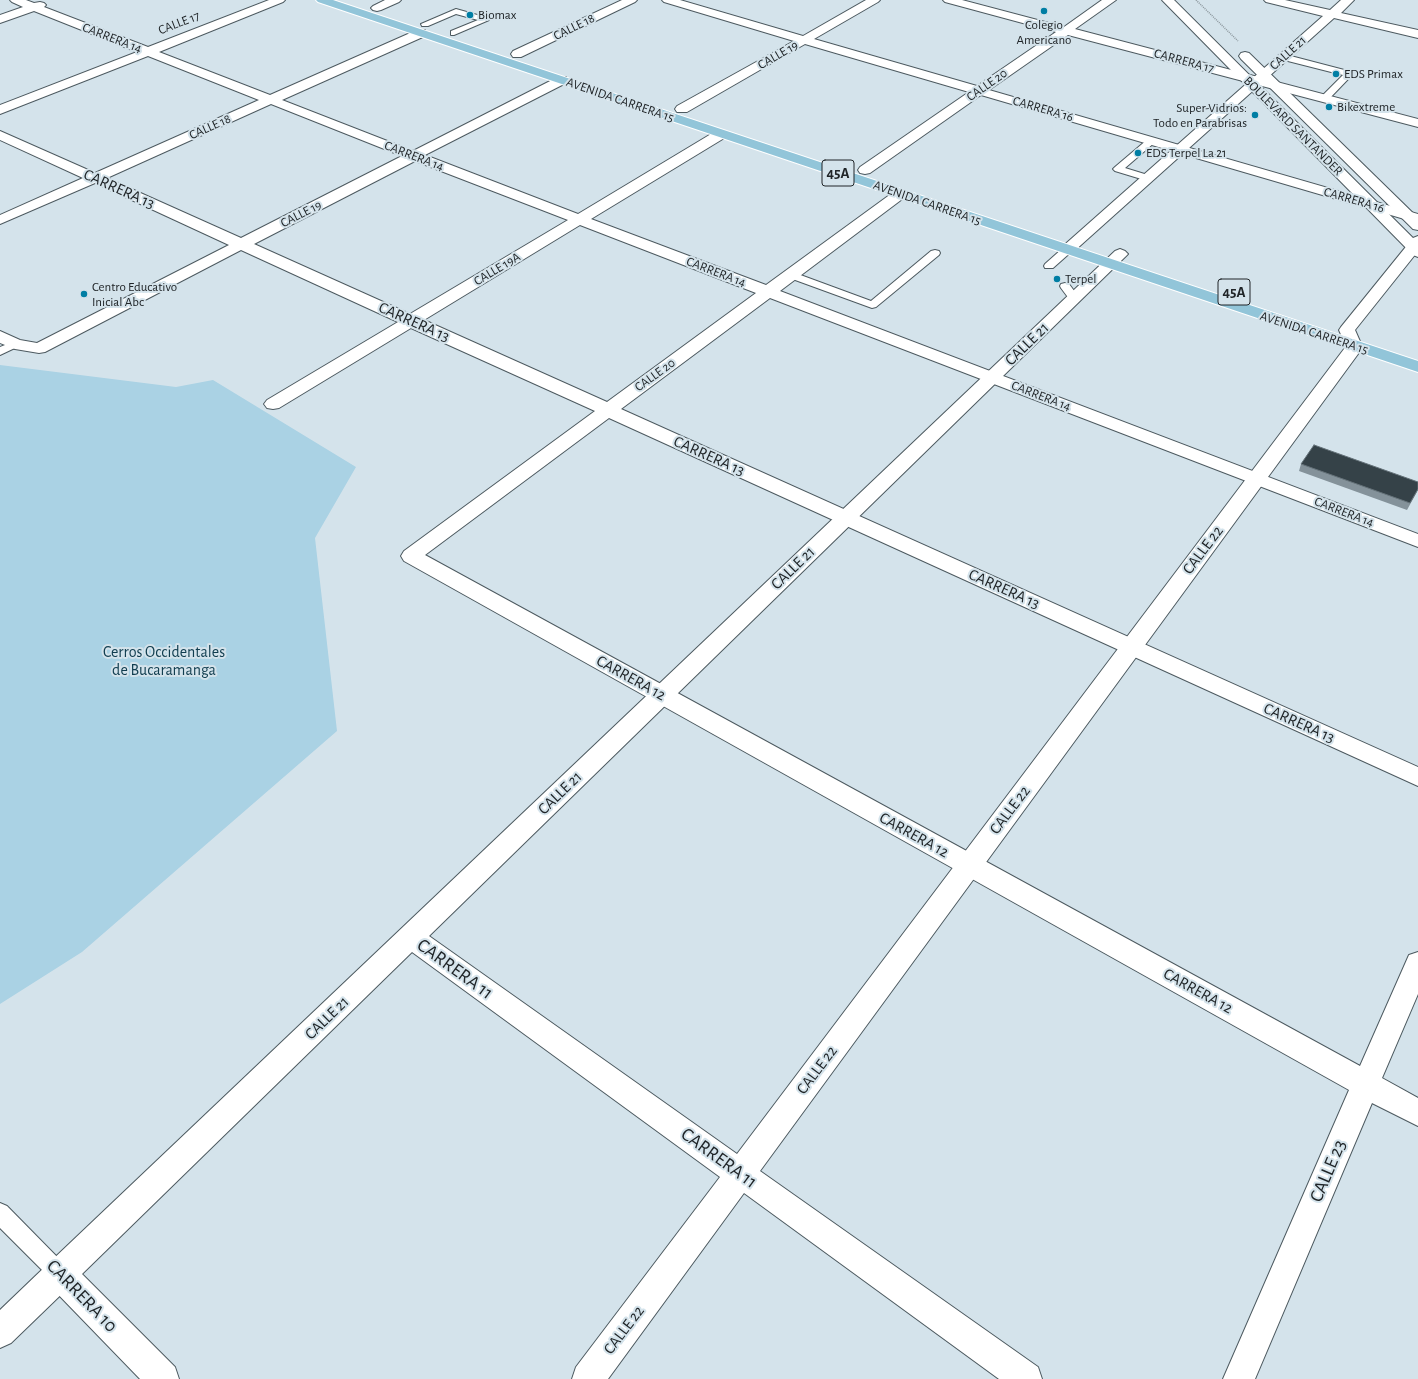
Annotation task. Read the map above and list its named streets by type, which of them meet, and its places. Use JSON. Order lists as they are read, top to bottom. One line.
{"streets":{"main road":["AVENIDA CARRERA 15","45A"],"street":["CALLE 17","CALLE 18","CARRERA 14","CALLE 21","CALLE 19","CARRERA 17","CALLE 20","CARRERA 16","BOULEVARD SANTANDER","CARRERA 13","CALLE 19A","CALLE 22","CARRERA 12","CARRERA 11","CALLE 23","CARRERA 10"]},"crossings":[["CALLE 17","CARRERA 14"],["CALLE 18","CARRERA 14"],["CALLE 18","AVENIDA CARRERA 15"],["CALLE 18","CARRERA 13"],["CARRERA 14","CALLE 21"],["CARRERA 14","CALLE 19"],["CARRERA 14","CALLE 20"],["CARRERA 14","CALLE 19A"],["CARRERA 14","CALLE 22"],["CALLE 21","CARRERA 17"],["CALLE 21","AVENIDA CARRERA 15"],["CALLE 21","CARRERA 16"],["CALLE 21","BOULEVARD SANTANDER"],["CALLE 21","CARRERA 13"],["CALLE 21","CARRERA 12"],["CALLE 21","CARRERA 11"],["CALLE 21","CARRERA 10"],["CALLE 19","AVENIDA CARRERA 15"],["CALLE 19","CARRERA 16"],["CALLE 19","CARRERA 13"],["CARRERA 17","CALLE 20"],["CARRERA 17","BOULEVARD SANTANDER"],["CALLE 20","AVENIDA CARRERA 15"],["CALLE 20","CARRERA 16"],["CALLE 20","CARRERA 13"],["CALLE 20","CARRERA 12"],["AVENIDA CARRERA 15","CALLE 19A"],["AVENIDA CARRERA 15","CALLE 22"],["CARRERA 16","BOULEVARD SANTANDER"],["BOULEVARD SANTANDER","CALLE 22"],["CARRERA 13","CALLE 19A"],["CARRERA 13","CALLE 22"],["CALLE 22","CARRERA 12"],["CALLE 22","CARRERA 11"],["CARRERA 12","CALLE 23"]],"parks":["Cerros Occidentales de Bucaramanga"],"places":["Colegio Americano","Biomax","EDS Primax","Bikextreme","Super-Vidrios: Todo en Parabrisas","EDS Terpel La 21","Terpel","Centro Educativo Inicial Abc"]}
